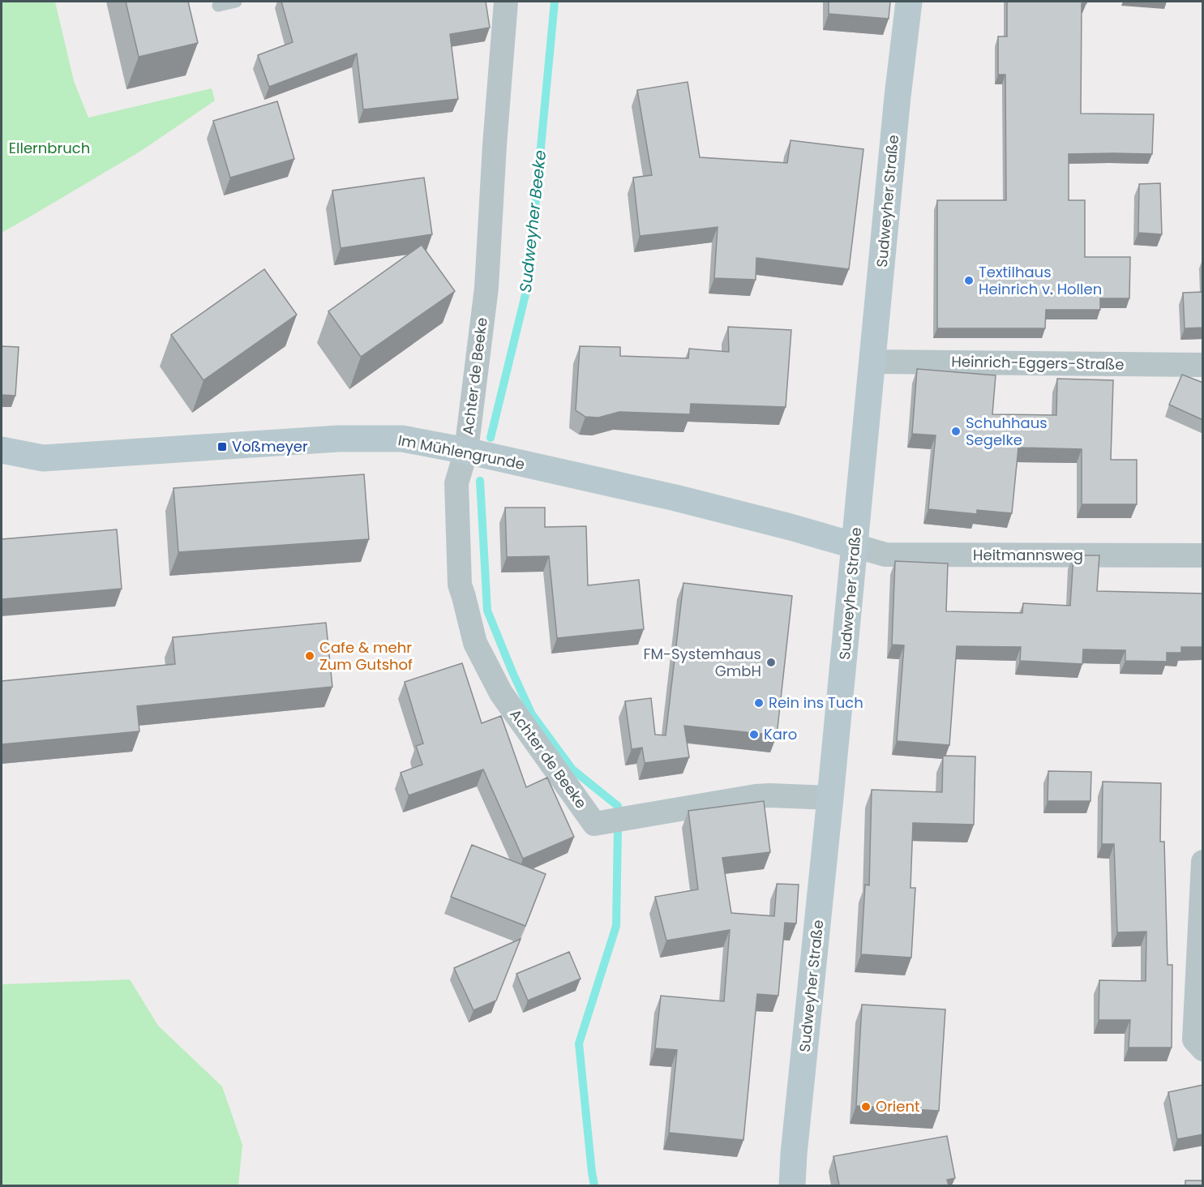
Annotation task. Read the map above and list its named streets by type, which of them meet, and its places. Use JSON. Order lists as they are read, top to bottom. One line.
{"streets":{"main road":["Sudweyher Straße","Im Mühlengrunde"],"street":["Heinrich-Eggers-Straße","Achter de Beeke","Heitmannsweg"]},"crossings":[["Sudweyher Straße","Heinrich-Eggers-Straße"],["Sudweyher Straße","Achter de Beeke"],["Sudweyher Straße","Im Mühlengrunde"],["Sudweyher Straße","Heitmannsweg"],["Achter de Beeke","Im Mühlengrunde"],["Im Mühlengrunde","Heitmannsweg"]],"water":["Sudweyher Beeke"],"parks":["Ellernbruch"],"places":{"other":["Textilhaus Heinrich v. Hollen","Schuhhaus Segelke","Cafe & mehr Zum Gutshof","FM-Systemhaus GmbH","Rein ins Tuch","Karo","Orient"],"transit":["Voßmeyer"]}}
